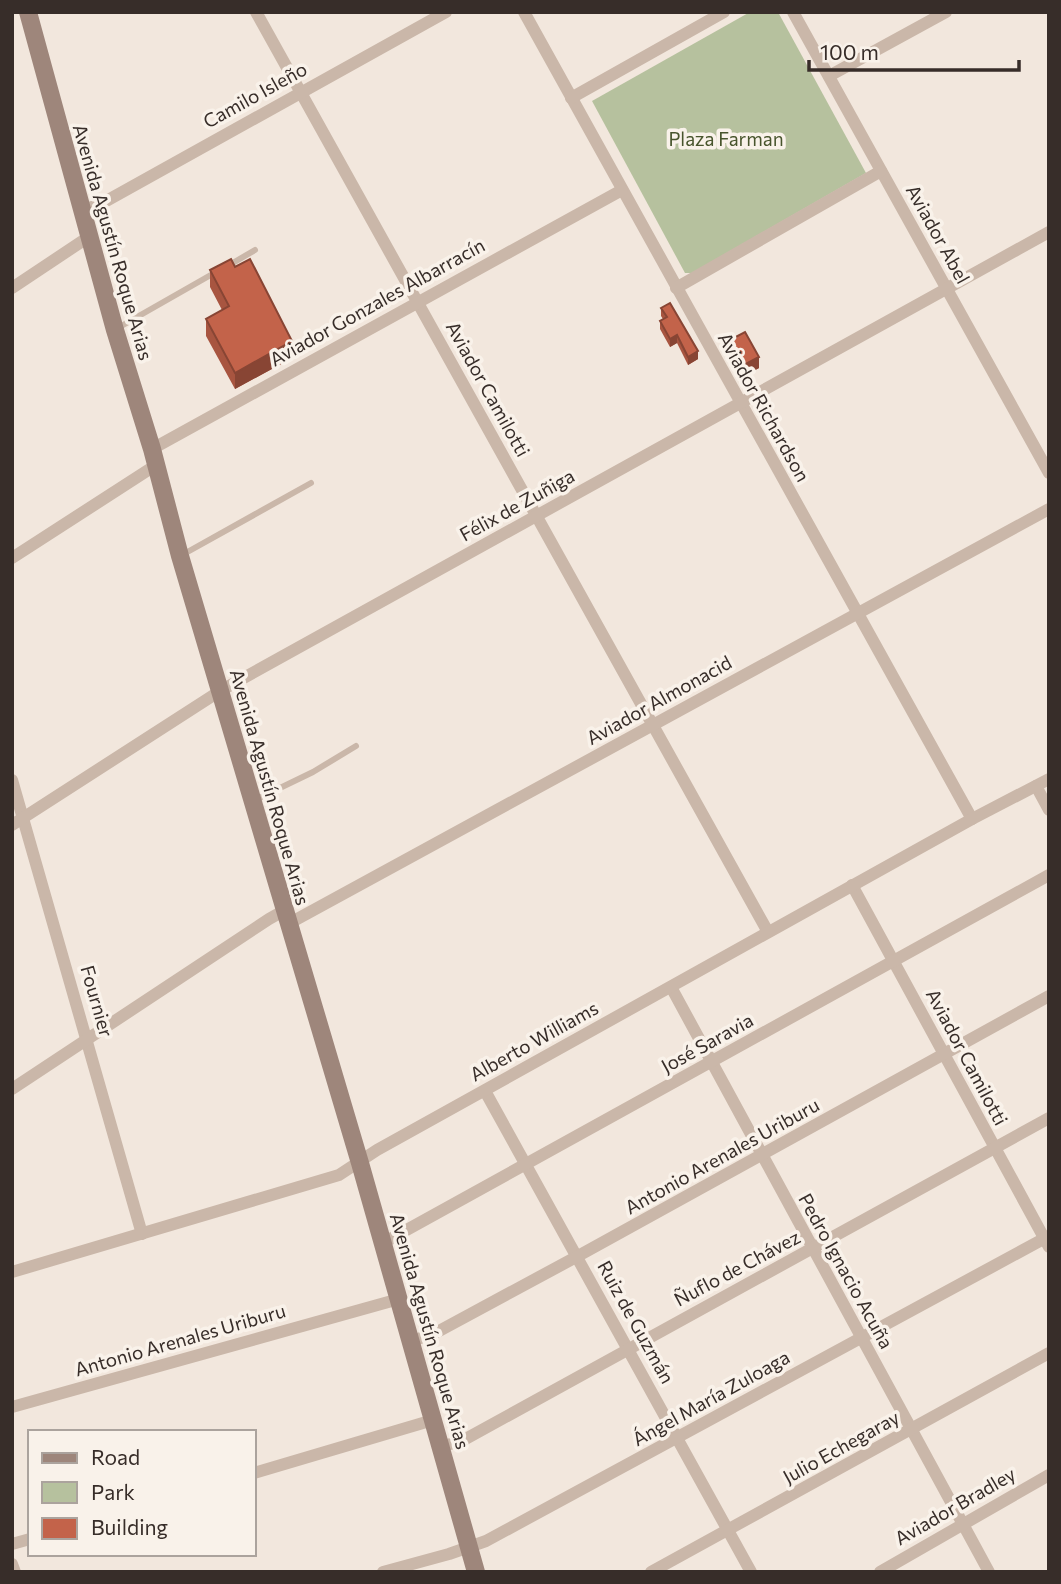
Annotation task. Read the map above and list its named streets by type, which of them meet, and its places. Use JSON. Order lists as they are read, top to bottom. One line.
{"streets":{"main road":["Avenida Agustín Roque Arias"],"street":["Camilo Isleño","Aviador Abel","Aviador Gonzales Albarracín","Aviador Camilotti","Aviador Richardson","Félix de Zuñiga","Aviador Almonacid","Fournier","Alberto Williams","José Saravia","Antonio Arenales Uriburu","Ñuflo de Chávez","Pedro Ignacio Acuña","Ruiz de Guzmán","Ángel María Zuloaga","Julio Echegaray","Aviador Bradley"]},"crossings":[["Camilo Isleño","Avenida Agustín Roque Arias"],["Camilo Isleño","Aviador Camilotti"],["Aviador Abel","Félix de Zuñiga"],["Avenida Agustín Roque Arias","Aviador Gonzales Albarracín"],["Avenida Agustín Roque Arias","Félix de Zuñiga"],["Avenida Agustín Roque Arias","Aviador Almonacid"],["Avenida Agustín Roque Arias","Alberto Williams"],["Avenida Agustín Roque Arias","José Saravia"],["Avenida Agustín Roque Arias","Antonio Arenales Uriburu"],["Avenida Agustín Roque Arias","Ñuflo de Chávez"],["Avenida Agustín Roque Arias","Ángel María Zuloaga"],["Aviador Gonzales Albarracín","Aviador Camilotti"],["Aviador Gonzales Albarracín","Aviador Richardson"],["Aviador Camilotti","Félix de Zuñiga"],["Aviador Camilotti","Aviador Almonacid"],["Aviador Camilotti","Alberto Williams"],["Aviador Camilotti","José Saravia"],["Aviador Camilotti","Antonio Arenales Uriburu"],["Aviador Camilotti","Ñuflo de Chávez"],["Aviador Camilotti","Ángel María Zuloaga"],["Aviador Richardson","Félix de Zuñiga"],["Aviador Richardson","Aviador Almonacid"],["Aviador Richardson","Alberto Williams"],["Félix de Zuñiga","Fournier"],["Aviador Almonacid","Fournier"],["Fournier","Alberto Williams"],["Alberto Williams","Pedro Ignacio Acuña"],["Alberto Williams","Ruiz de Guzmán"],["José Saravia","Pedro Ignacio Acuña"],["José Saravia","Ruiz de Guzmán"],["Antonio Arenales Uriburu","Pedro Ignacio Acuña"],["Antonio Arenales Uriburu","Ruiz de Guzmán"],["Ñuflo de Chávez","Pedro Ignacio Acuña"],["Ñuflo de Chávez","Ruiz de Guzmán"],["Pedro Ignacio Acuña","Ángel María Zuloaga"],["Pedro Ignacio Acuña","Julio Echegaray"],["Pedro Ignacio Acuña","Aviador Bradley"],["Ruiz de Guzmán","Ángel María Zuloaga"],["Ruiz de Guzmán","Julio Echegaray"]],"parks":["Plaza Farman"],"legend":["Road","Park","Building"],"scale_bar":"100 m"}
